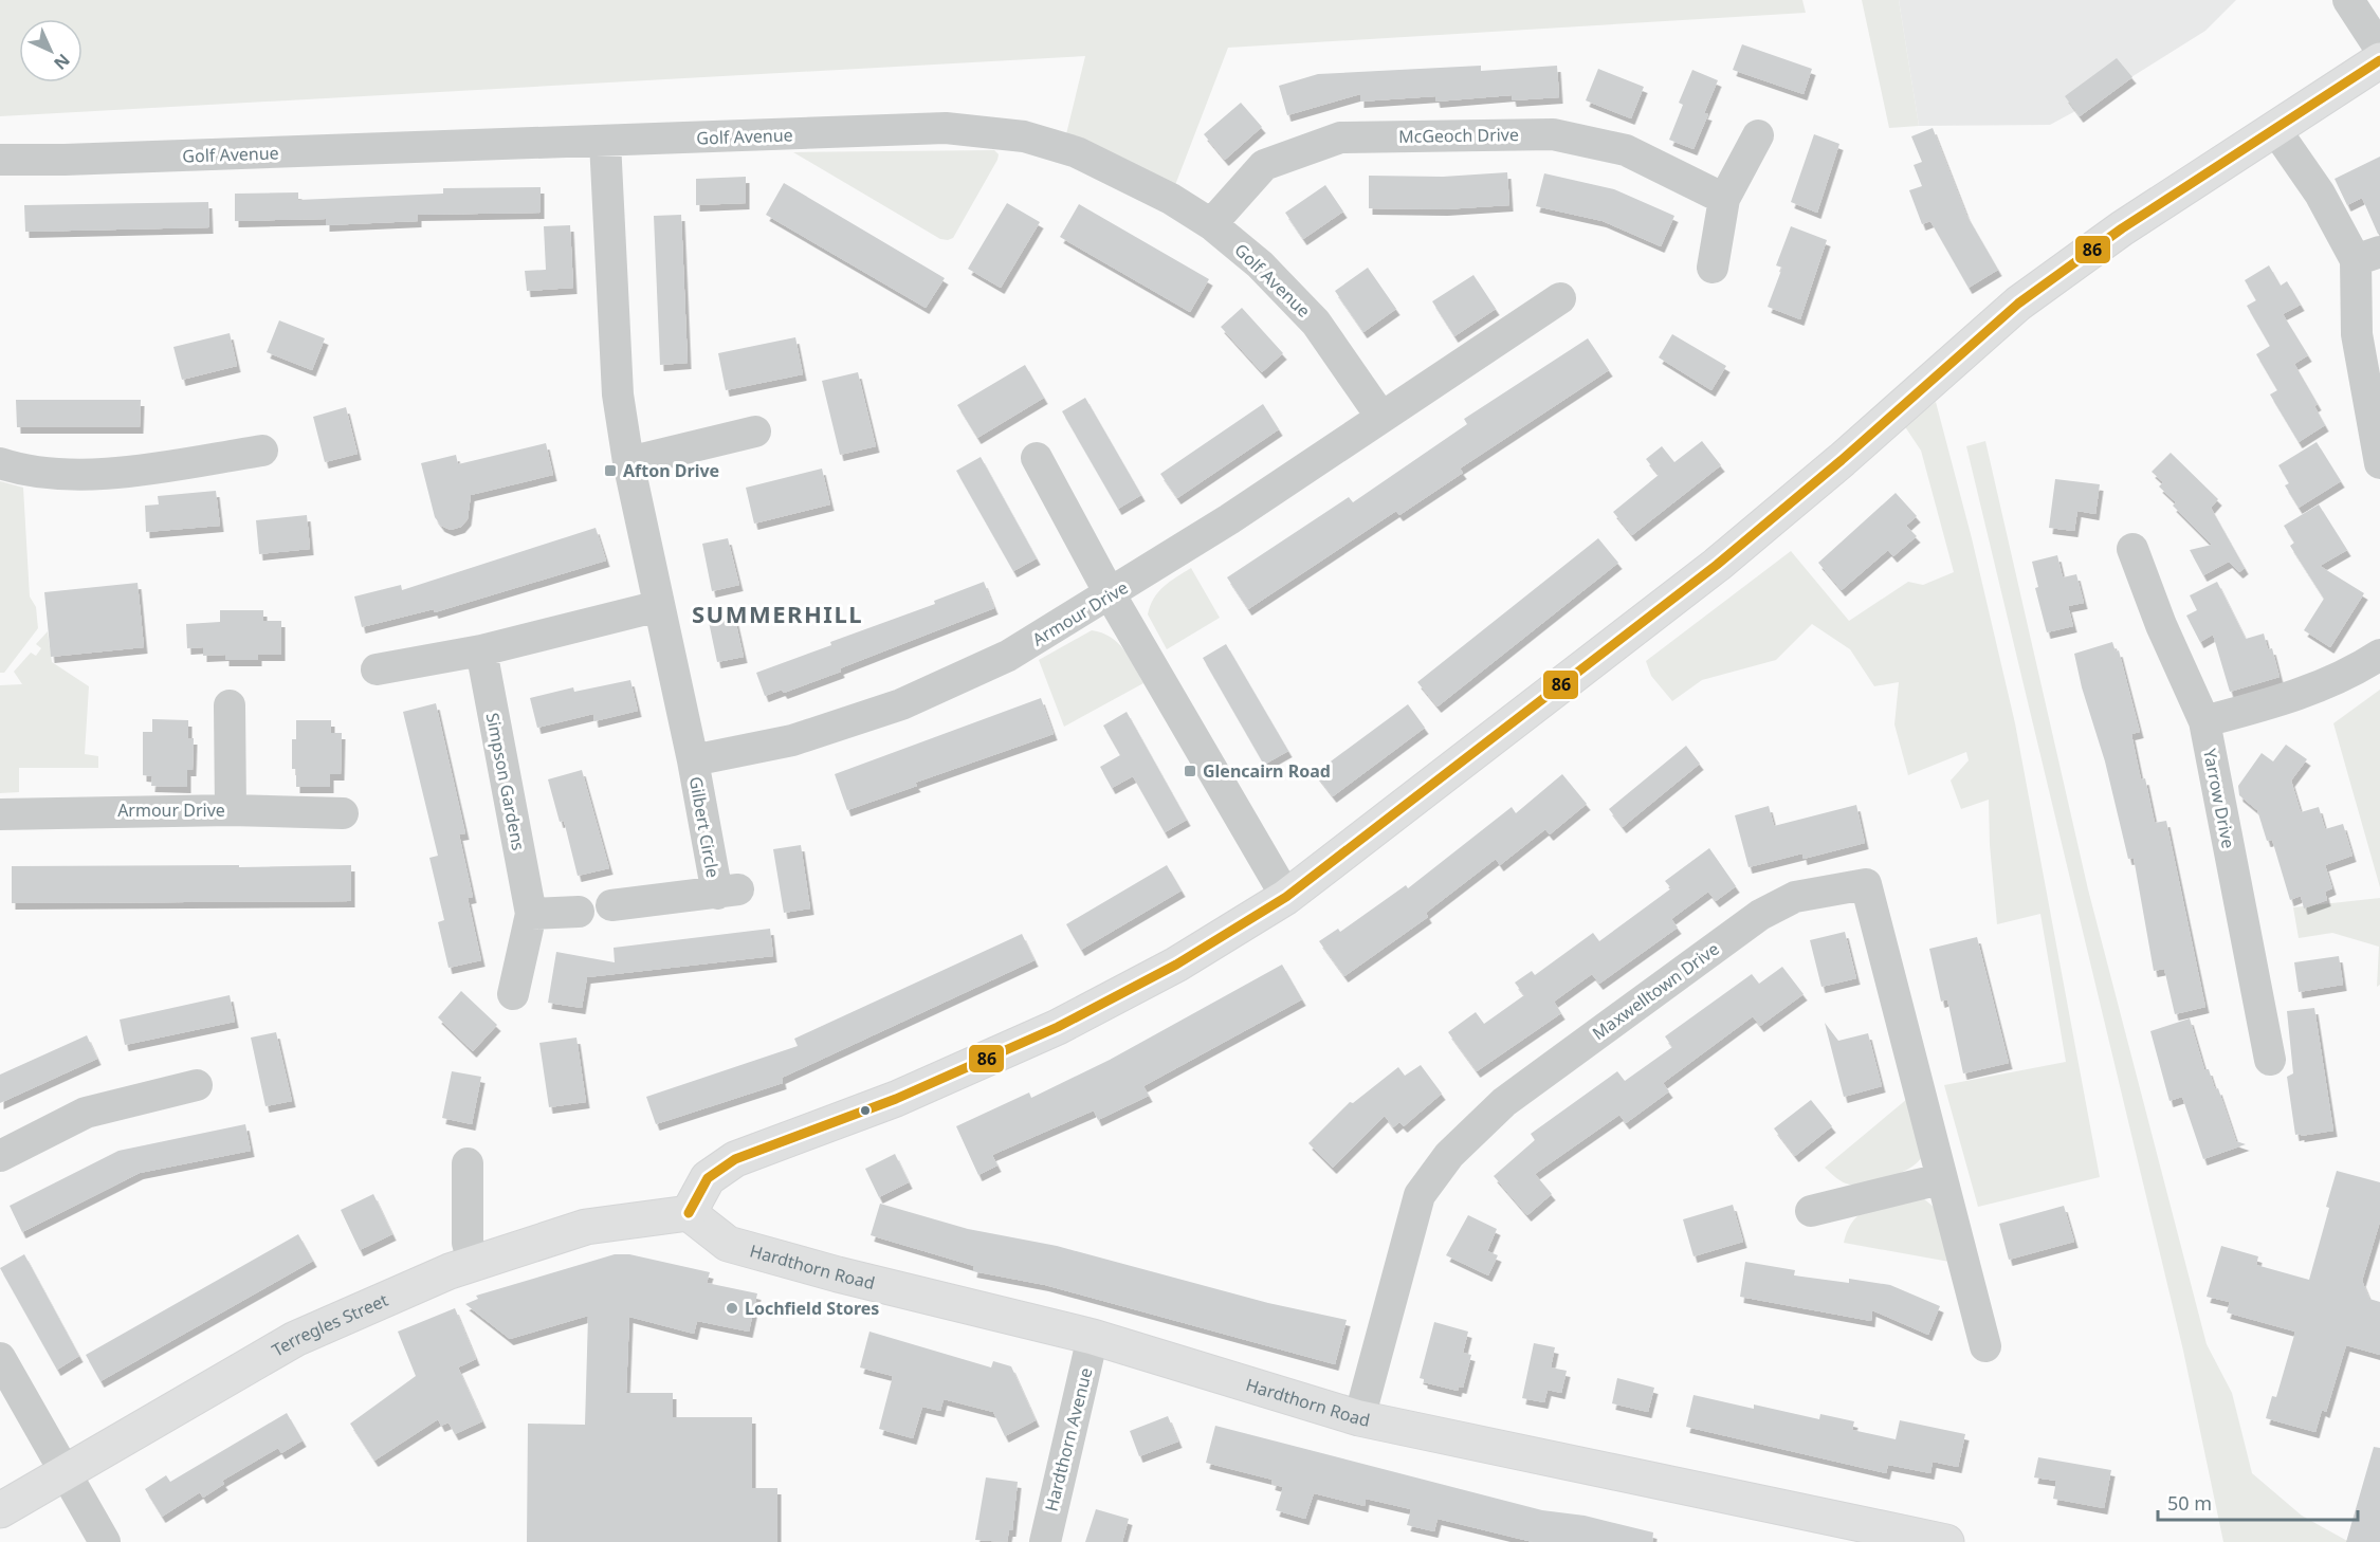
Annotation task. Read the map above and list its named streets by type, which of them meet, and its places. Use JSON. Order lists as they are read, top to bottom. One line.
{"streets":{"street":["McGeoch Drive","Golf Avenue","Armour Drive","Simpson Gardens","Yarrow Drive","Gilbert Circle","Maxwelltown Drive","Hardthorn Road","Terregles Street","Hardthorn Avenue"]},"crossings":[["McGeoch Drive","Golf Avenue"],["Golf Avenue","Armour Drive"],["Armour Drive","Gilbert Circle"],["Maxwelltown Drive","Hardthorn Road"],["Hardthorn Road","Terregles Street"],["Hardthorn Road","Hardthorn Avenue"]],"districts":["SUMMERHILL"],"places":{"transit":["Afton Drive","Glencairn Road"],"other":["Lochfield Stores"]},"lines":["transit line 86"],"scale_bar":"50 m","north":"bottom right"}
